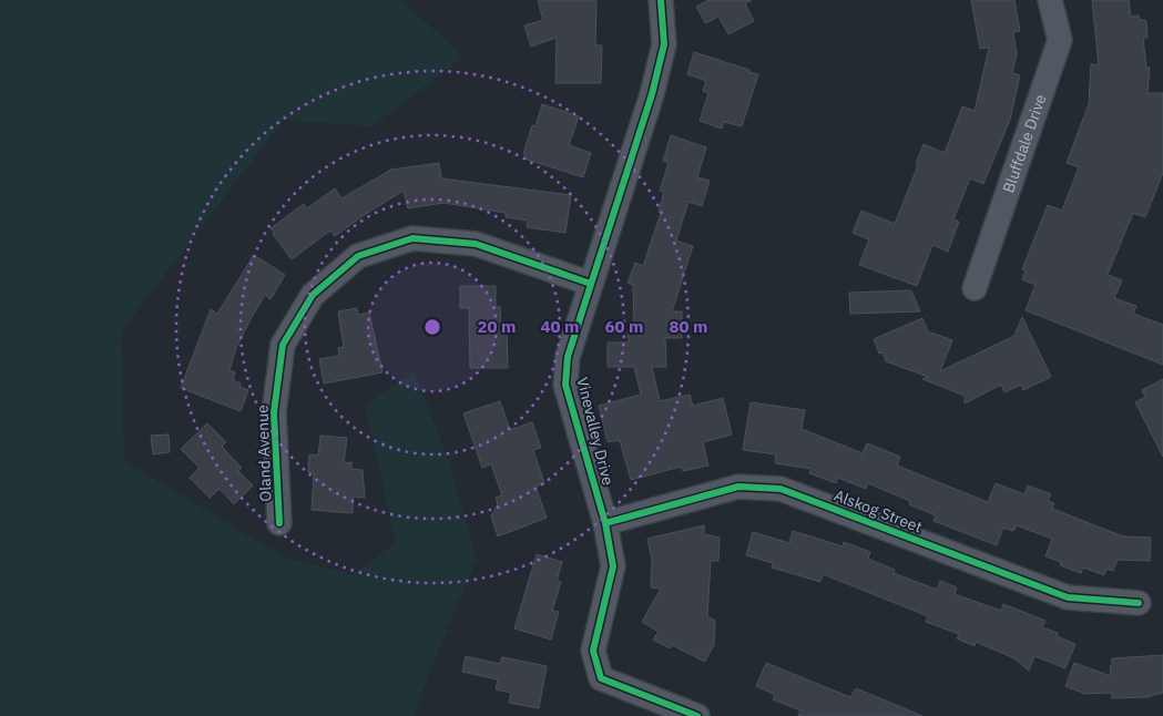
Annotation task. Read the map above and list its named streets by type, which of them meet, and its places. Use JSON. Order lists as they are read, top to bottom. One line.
{"streets":{"street":["Bluffdale Drive","Vinevalley Drive","Oland Avenue","Alskog Street"]},"crossings":[["Vinevalley Drive","Oland Avenue"],["Vinevalley Drive","Alskog Street"]],"rings":["20 m","40 m","60 m","80 m"]}
